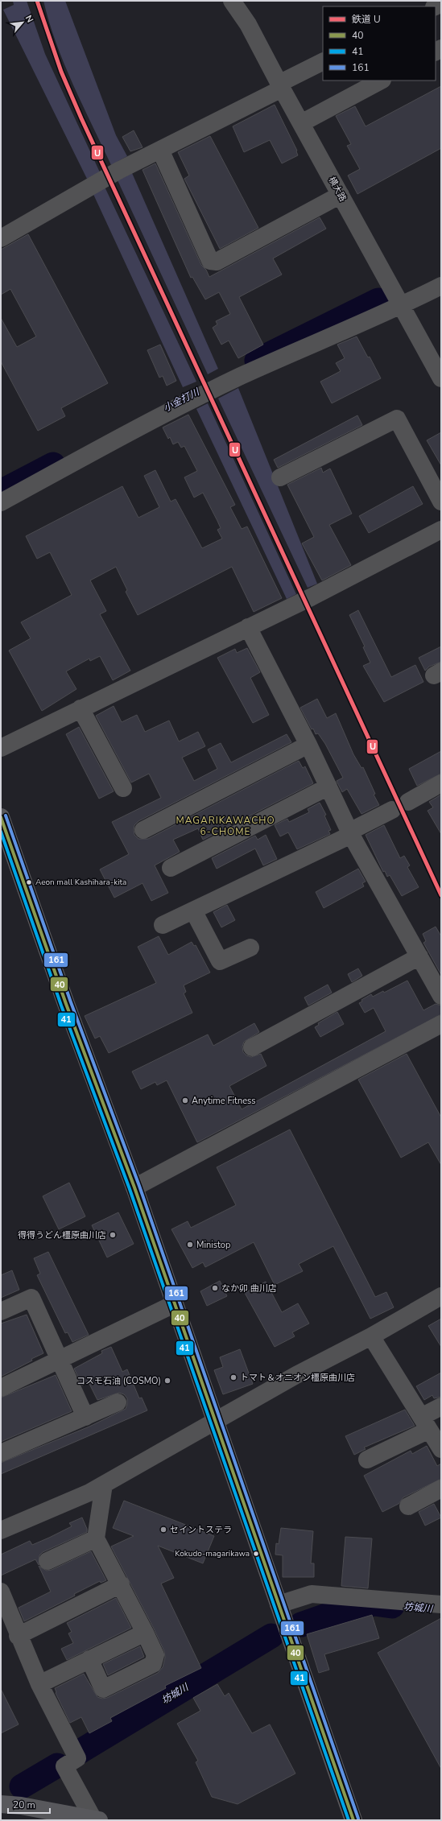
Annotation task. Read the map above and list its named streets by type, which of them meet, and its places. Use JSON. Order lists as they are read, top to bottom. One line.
{"streets":{"street":["横大路"]},"districts":["MAGARIKAWACHO 6-CHOME"],"water":["小金打川","坊城川"],"places":["Aeon mall Kashihara-kita","Anytime Fitness","得得うどん橿原曲川店","Ministop","なか卯 曲川店","トマト＆オニオン橿原曲川店","コスモ石油 (COSMO)","セイントステラ","Kokudo-magarikawa"],"lines":["rail line U","transit line 161","transit line 40","transit line 41"],"legend":["鉄道 U","40","41","161"],"scale_bar":"20 m","north":"top right"}
